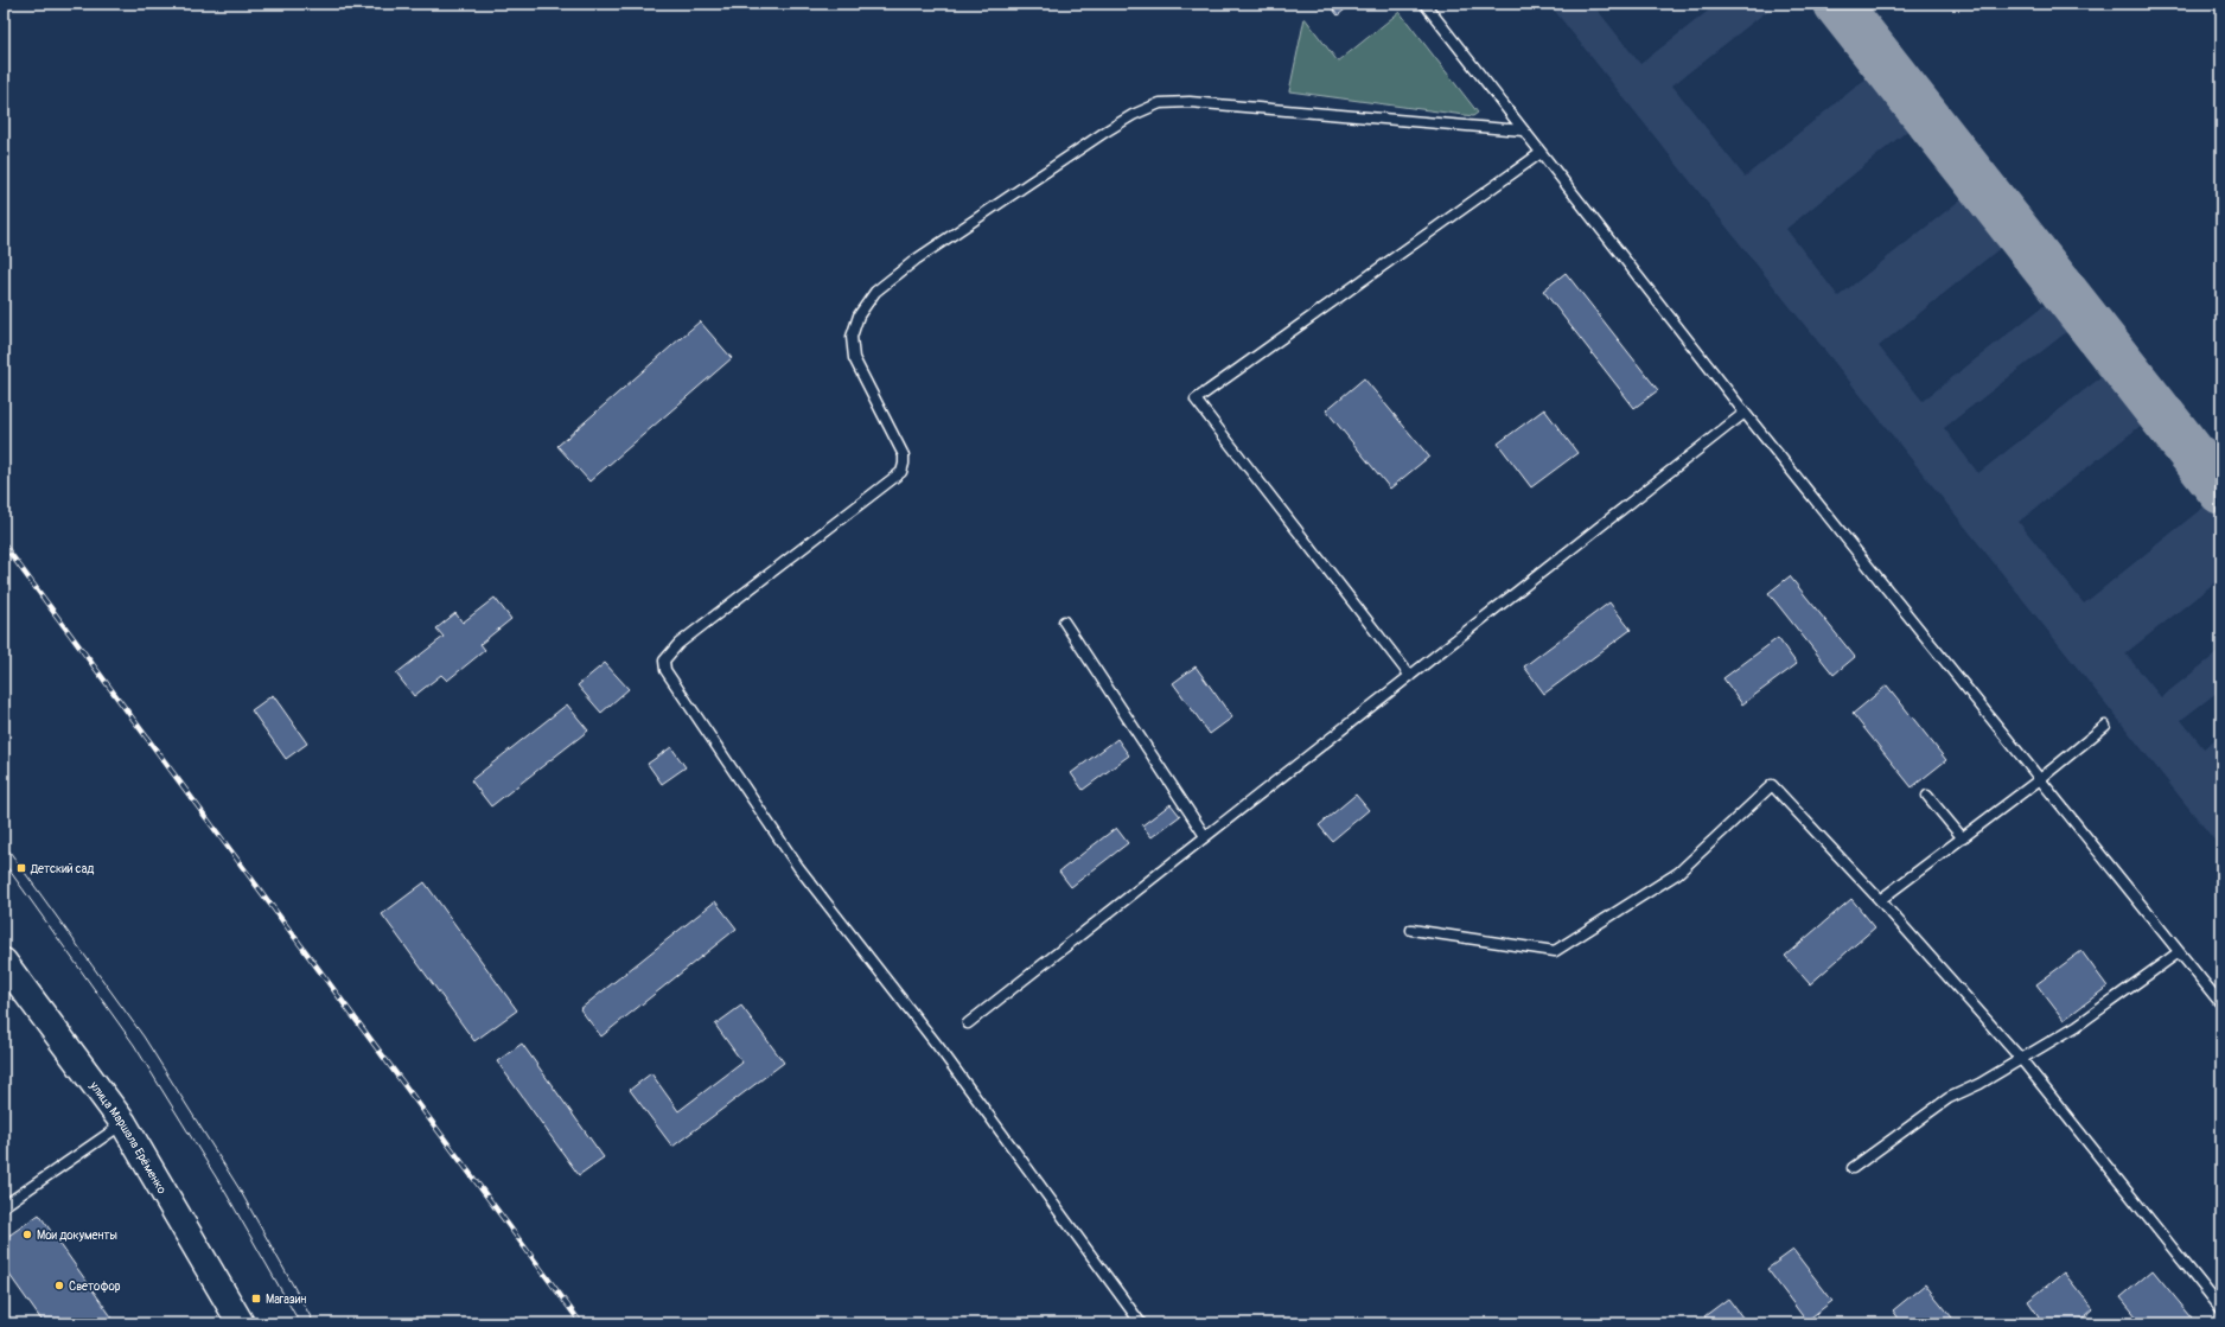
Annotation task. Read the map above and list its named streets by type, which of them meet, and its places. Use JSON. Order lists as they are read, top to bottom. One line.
{"streets":{"main road":["улица Маршала Ерёменко"]},"places":{"transit":["Детский сад","Магазин"],"other":["Мои документы","Светофор"]}}
